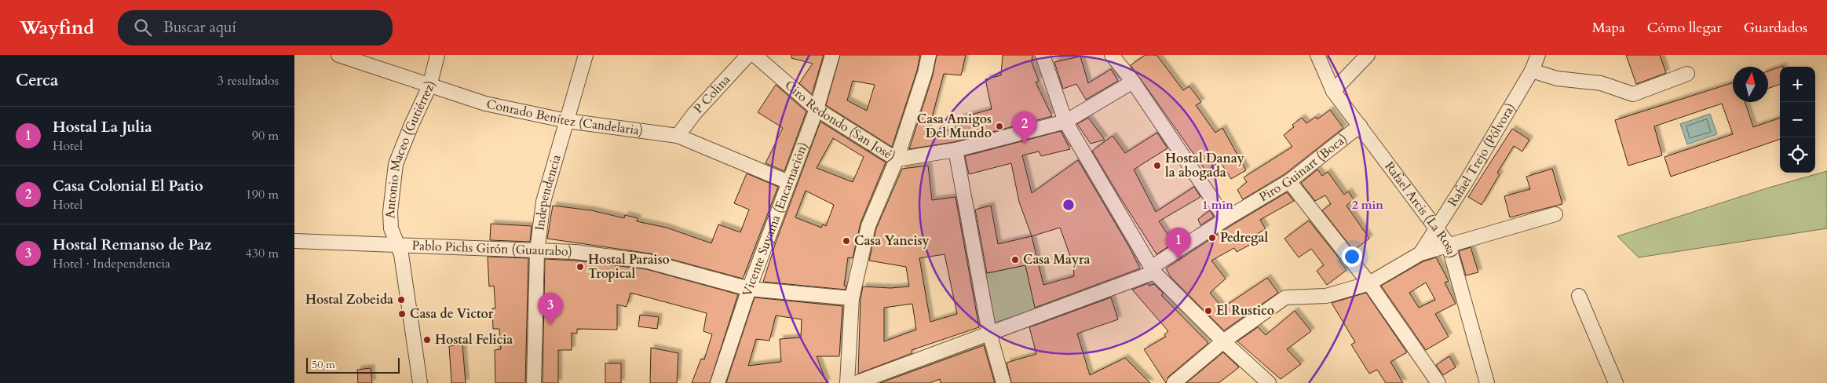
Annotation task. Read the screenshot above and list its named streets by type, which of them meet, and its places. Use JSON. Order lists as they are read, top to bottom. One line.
{"streets":{"street":["P Colina","Conrado Benítez (Candelaria)","Ciro Redondo (San José)","Antonio Maceo (Gutiérrez)","Rafael Trejo (Pólvora)","Piro Guinart (Boca)","Independencia","Rafael Arcis (La Rosa)","Vicente Suyama (Encarnación)","Pablo Pichs Girón (Guaurabo)"]},"crossings":[["P Colina","Conrado Benítez (Candelaria)"],["Conrado Benítez (Candelaria)","Antonio Maceo (Gutiérrez)"],["Conrado Benítez (Candelaria)","Independencia"],["Conrado Benítez (Candelaria)","Vicente Suyama (Encarnación)"],["Ciro Redondo (San José)","Vicente Suyama (Encarnación)"],["Antonio Maceo (Gutiérrez)","Pablo Pichs Girón (Guaurabo)"],["Rafael Trejo (Pólvora)","Rafael Arcis (La Rosa)"],["Piro Guinart (Boca)","Rafael Arcis (La Rosa)"],["Independencia","Pablo Pichs Girón (Guaurabo)"],["Vicente Suyama (Encarnación)","Pablo Pichs Girón (Guaurabo)"]],"places":["Casa Amigos Del Mundo","Hostal Danay la abogada","Pedregal","Casa Yaneisy","Casa Mayra","Hostal Paraiso Tropical","Hostal Zobeida","El Rustico","Casa de Victor","Hostal Felicia"],"scale_bar":"50 m","north":"top","page":{"header":"Wayfind","search":"Buscar aquí","nav":["Mapa","Cómo llegar","Guardados"],"heading":["Cerca","3 resultados"],"map_buttons":["+","−"],"list":[{"mark":"1","name":"Hostal La Julia","note":"Hotel","value":"90 m"},{"mark":"2","name":"Casa Colonial El Patio","note":"Hotel","value":"190 m"},{"mark":"3","name":"Hostal Remanso de Paz","note":"Hotel · Independencia","value":"430 m"}],"pins":["2","1","3"],"scale":"50 m"},"rings":["1 min","2 min"]}
